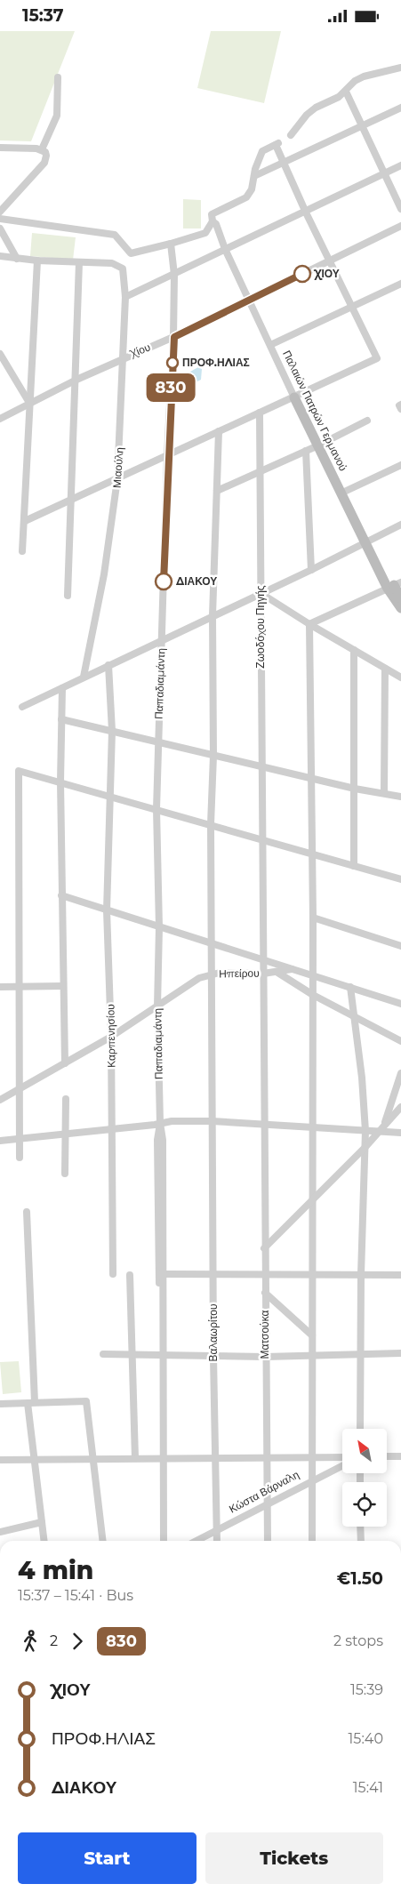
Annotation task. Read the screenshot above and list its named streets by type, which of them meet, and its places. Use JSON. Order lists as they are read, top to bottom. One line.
{"streets":{"street":["Χίου","Παλαιών Πατρών Γερμανού","Μιαούλη","Ζωοδόχου Πηγής","Παπαδιαμάντη","Ηπείρου","Καρπενησίου","Βαλαωρίτου","Ματσούκα","Κώστα Βάρναλη"]},"crossings":[["Χίου","Παλαιών Πατρών Γερμανού"],["Χίου","Μιαούλη"],["Χίου","Παπαδιαμάντη"],["Ζωοδόχου Πηγής","Ηπείρου"],["Ζωοδόχου Πηγής","Ματσούκα"],["Παπαδιαμάντη","Ηπείρου"],["Ηπείρου","Καρπενησίου"],["Ηπείρου","Βαλαωρίτου"],["Ηπείρου","Ματσούκα"],["Βαλαωρίτου","Κώστα Βάρναλη"],["Ματσούκα","Κώστα Βάρναλη"]],"places":["ΧΙΟΥ","ΠΡΟΦ.ΗΛΙΑΣ","ΔΙΑΚΟΥ"],"lines":["bus line 830"],"north":"top left","page":{"status":"15:37","on_map":"830","heading":["4 min","15:37 – 15:41 · Bus","€1.50"],"legs":["2","830","2 stops"],"list":[{"name":"ΧΙΟΥ","value":"15:39"},{"name":"ΠΡΟΦ.ΗΛΙΑΣ","value":"15:40"},{"name":"ΔΙΑΚΟΥ","value":"15:41"}],"buttons":["Start","Tickets"]}}
